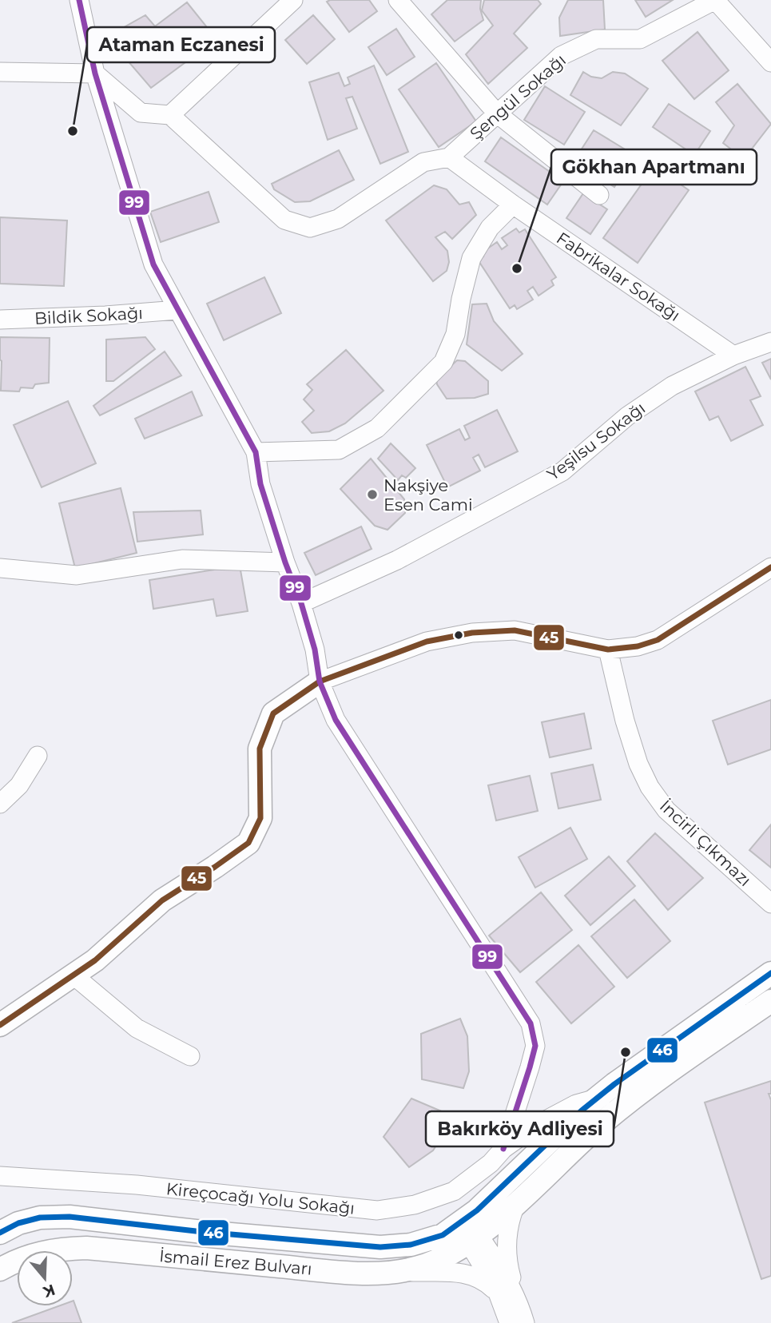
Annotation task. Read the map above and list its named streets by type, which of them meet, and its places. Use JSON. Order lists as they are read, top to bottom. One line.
{"streets":{"street":["Şengül Sokağı","Fabrikalar Sokağı","Bildik Sokağı","Yeşilsu Sokağı","İncirli Çıkmazı","Kireçocağı Yolu Sokağı","İsmail Erez Bulvarı"]},"crossings":[["Şengül Sokağı","Fabrikalar Sokağı"],["Fabrikalar Sokağı","Yeşilsu Sokağı"]],"places":["Ataman Eczanesi","Gökhan Apartmanı","Nakşiye Esen Cami","Bakırköy Adliyesi"],"lines":["transit line 99","transit line 45","transit line 46"],"north":"bottom"}
